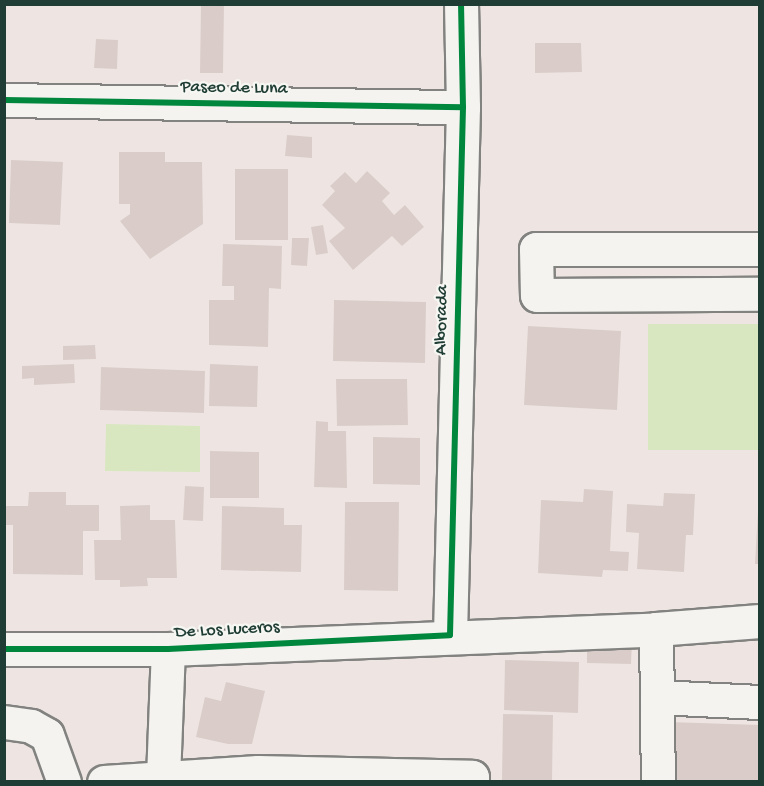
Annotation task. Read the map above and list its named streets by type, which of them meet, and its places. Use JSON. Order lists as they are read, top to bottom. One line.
{"streets":{"street":["Paseo de Luna","Alborada","De Los Luceros"]},"crossings":[["Paseo de Luna","Alborada"],["Alborada","De Los Luceros"]]}
